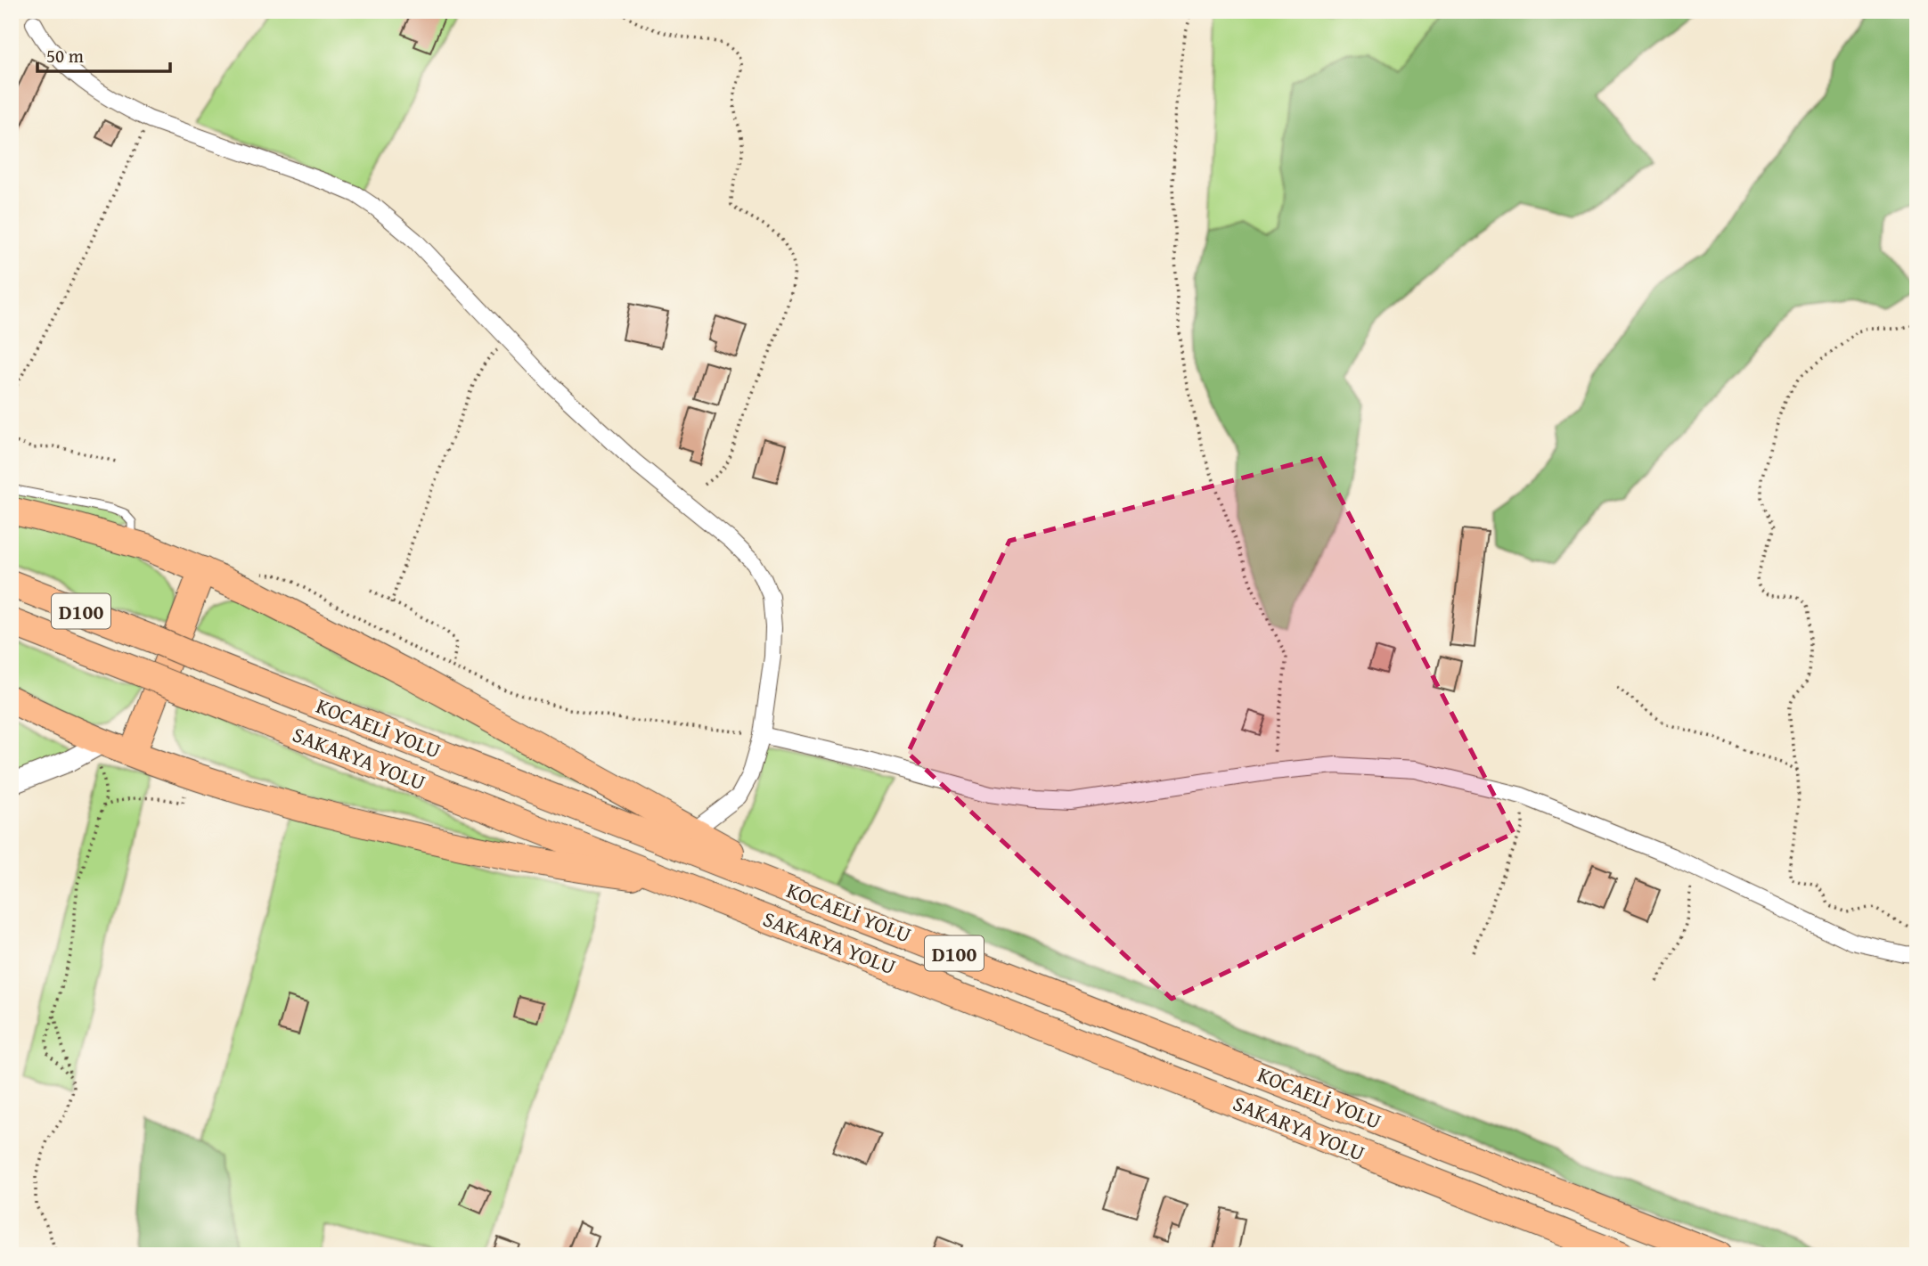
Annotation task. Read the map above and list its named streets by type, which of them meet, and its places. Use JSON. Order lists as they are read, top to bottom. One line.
{"streets":{"highway":["D100","KOCAELİ YOLU","SAKARYA YOLU"]},"scale_bar":"50 m"}
